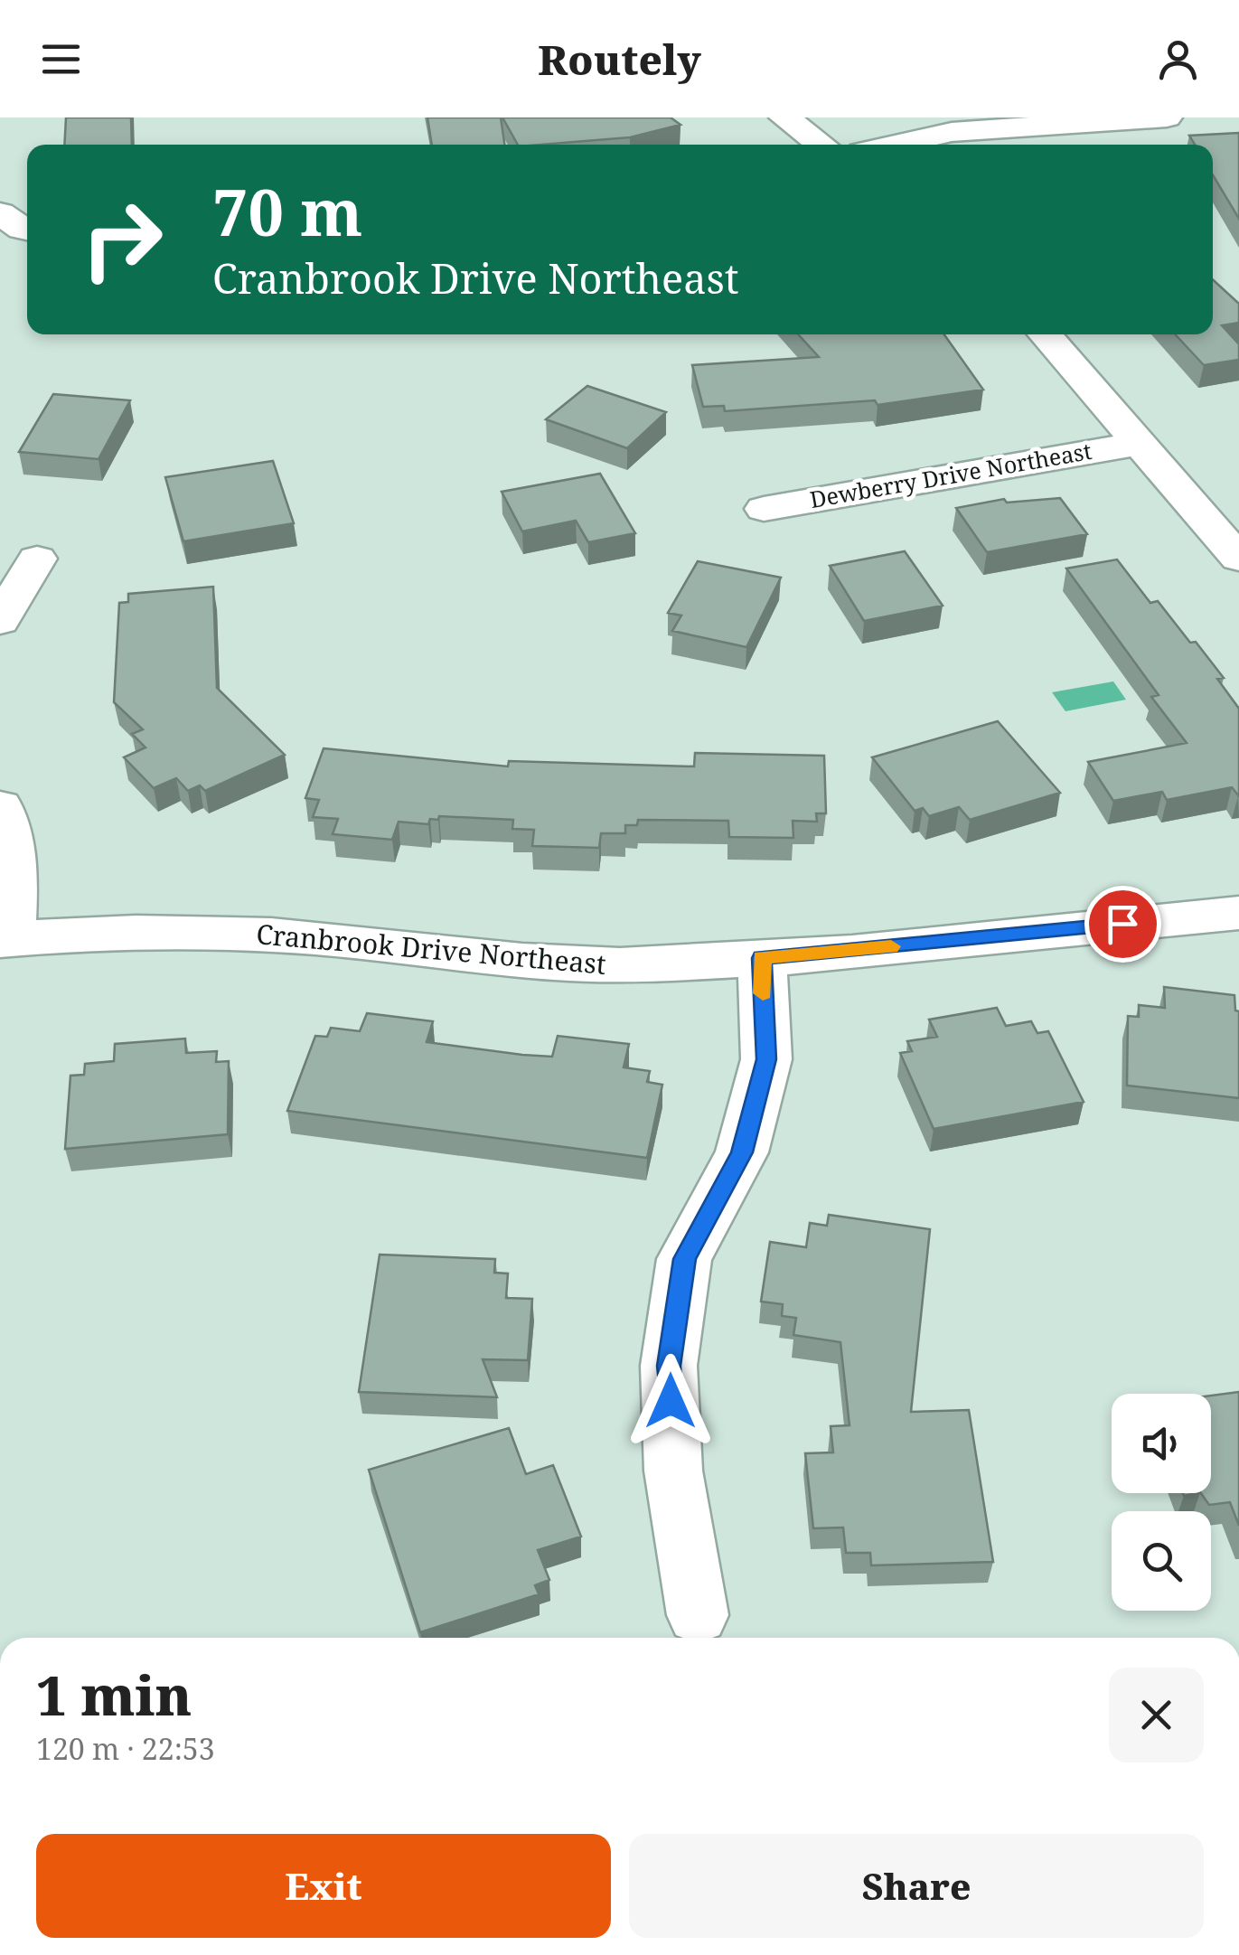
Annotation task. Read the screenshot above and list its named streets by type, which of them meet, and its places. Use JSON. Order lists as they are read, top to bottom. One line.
{"streets":{"street":["Dewberry Drive Northeast","Cranbrook Drive Northeast"]},"page":{"header":"Routely","turn":["70 m","Cranbrook Drive Northeast"],"heading":["1 min","120 m · 22:53"],"buttons":["Exit","Share"]}}
